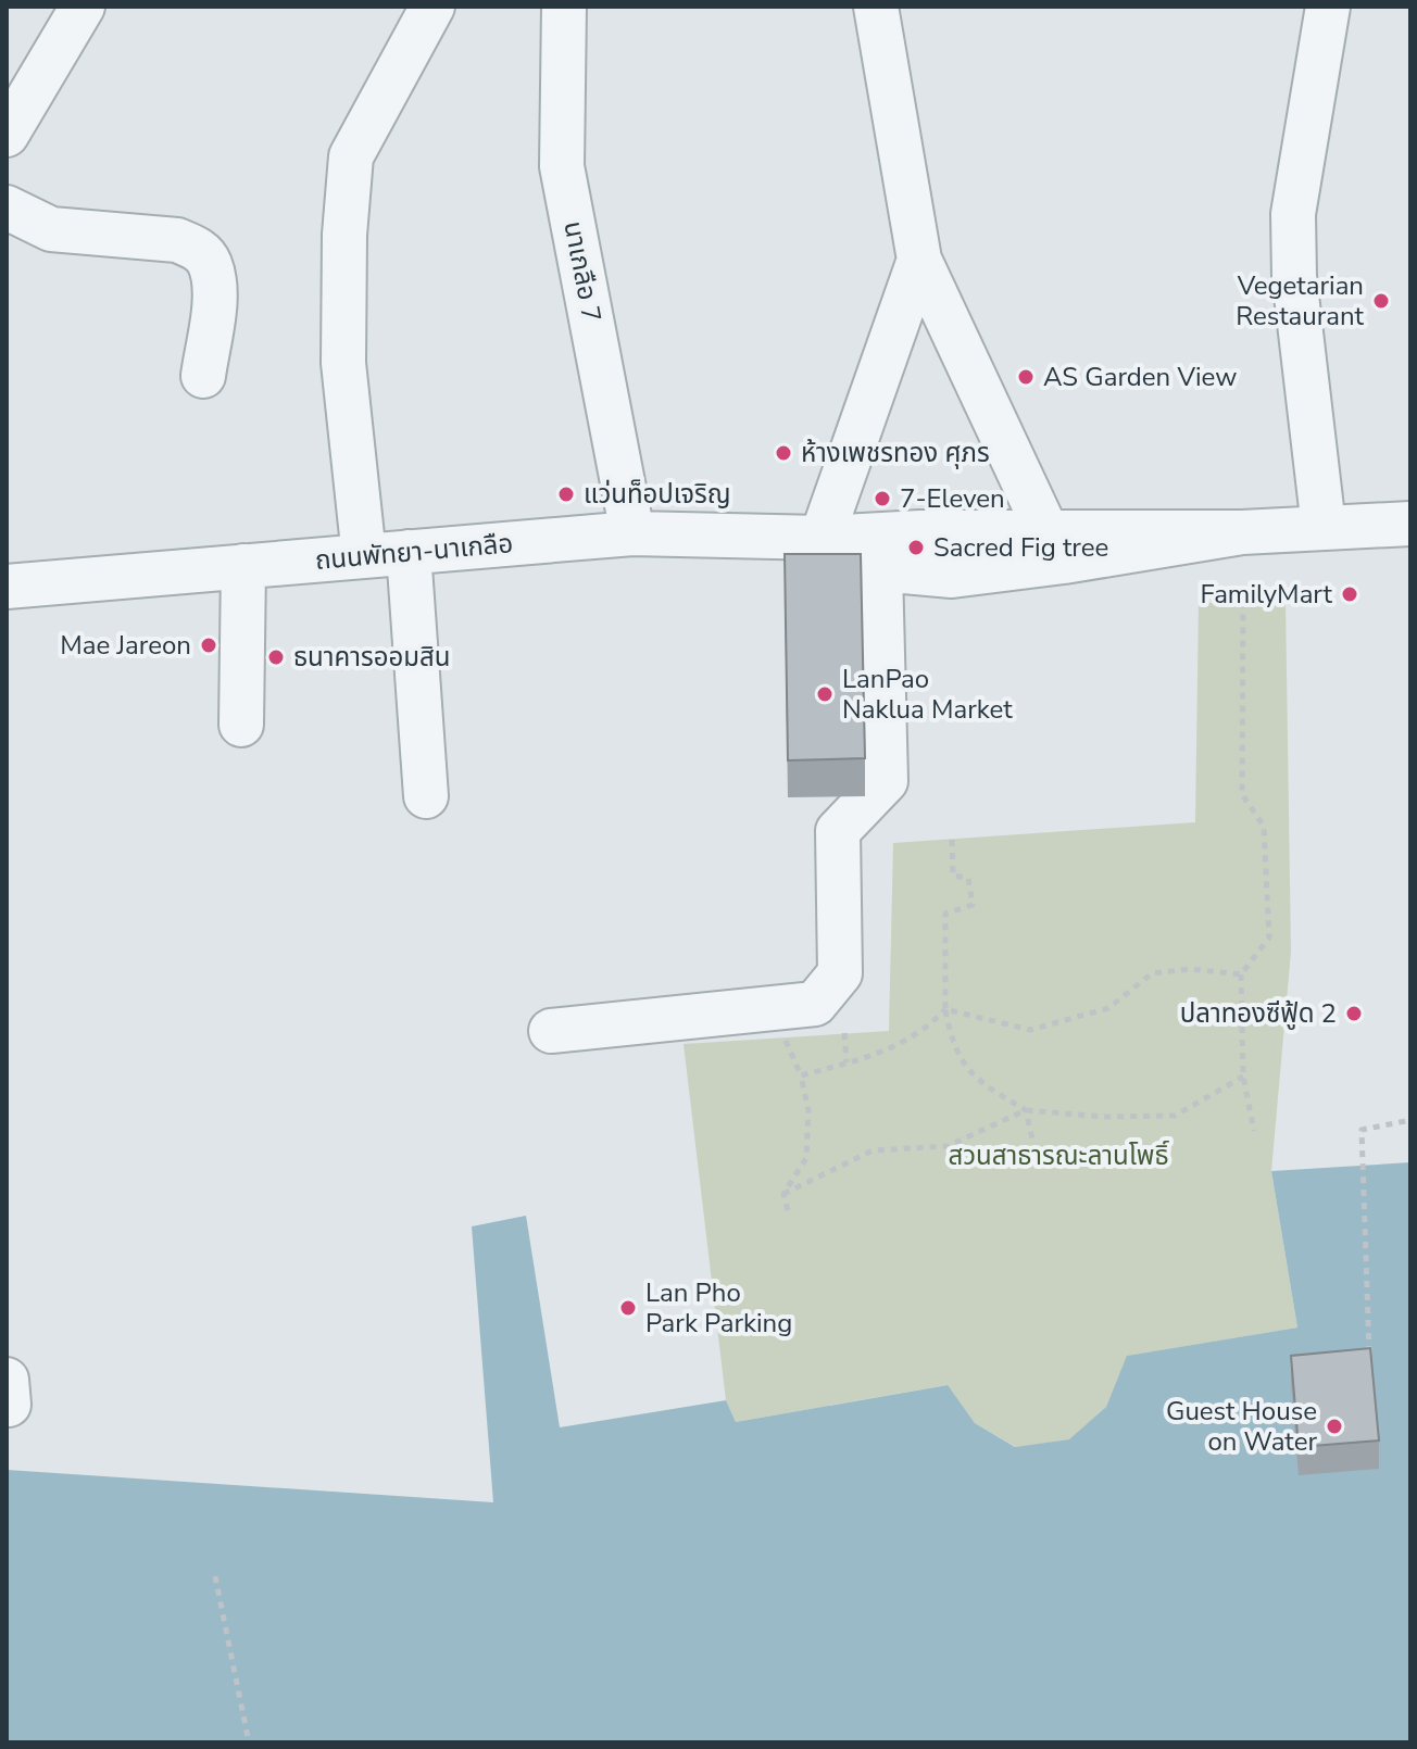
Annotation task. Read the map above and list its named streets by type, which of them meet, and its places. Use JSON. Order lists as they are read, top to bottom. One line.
{"streets":{"street":["นาเกลือ 7","ถนนพัทยา-นาเกลือ"]},"crossings":[["นาเกลือ 7","ถนนพัทยา-นาเกลือ"]],"parks":["สวนสาธารณะลานโพธิ์"],"places":["Vegetarian Restaurant","AS Garden View","ห้างเพชรทอง ศุภร","แว่นท็อปเจริญ","7-Eleven","Sacred Fig tree","FamilyMart","Mae Jareon","ธนาคารออมสิน","LanPao Naklua Market","ปลาทองซีฟู้ด 2","Lan Pho Park Parking","Guest House on Water"]}
